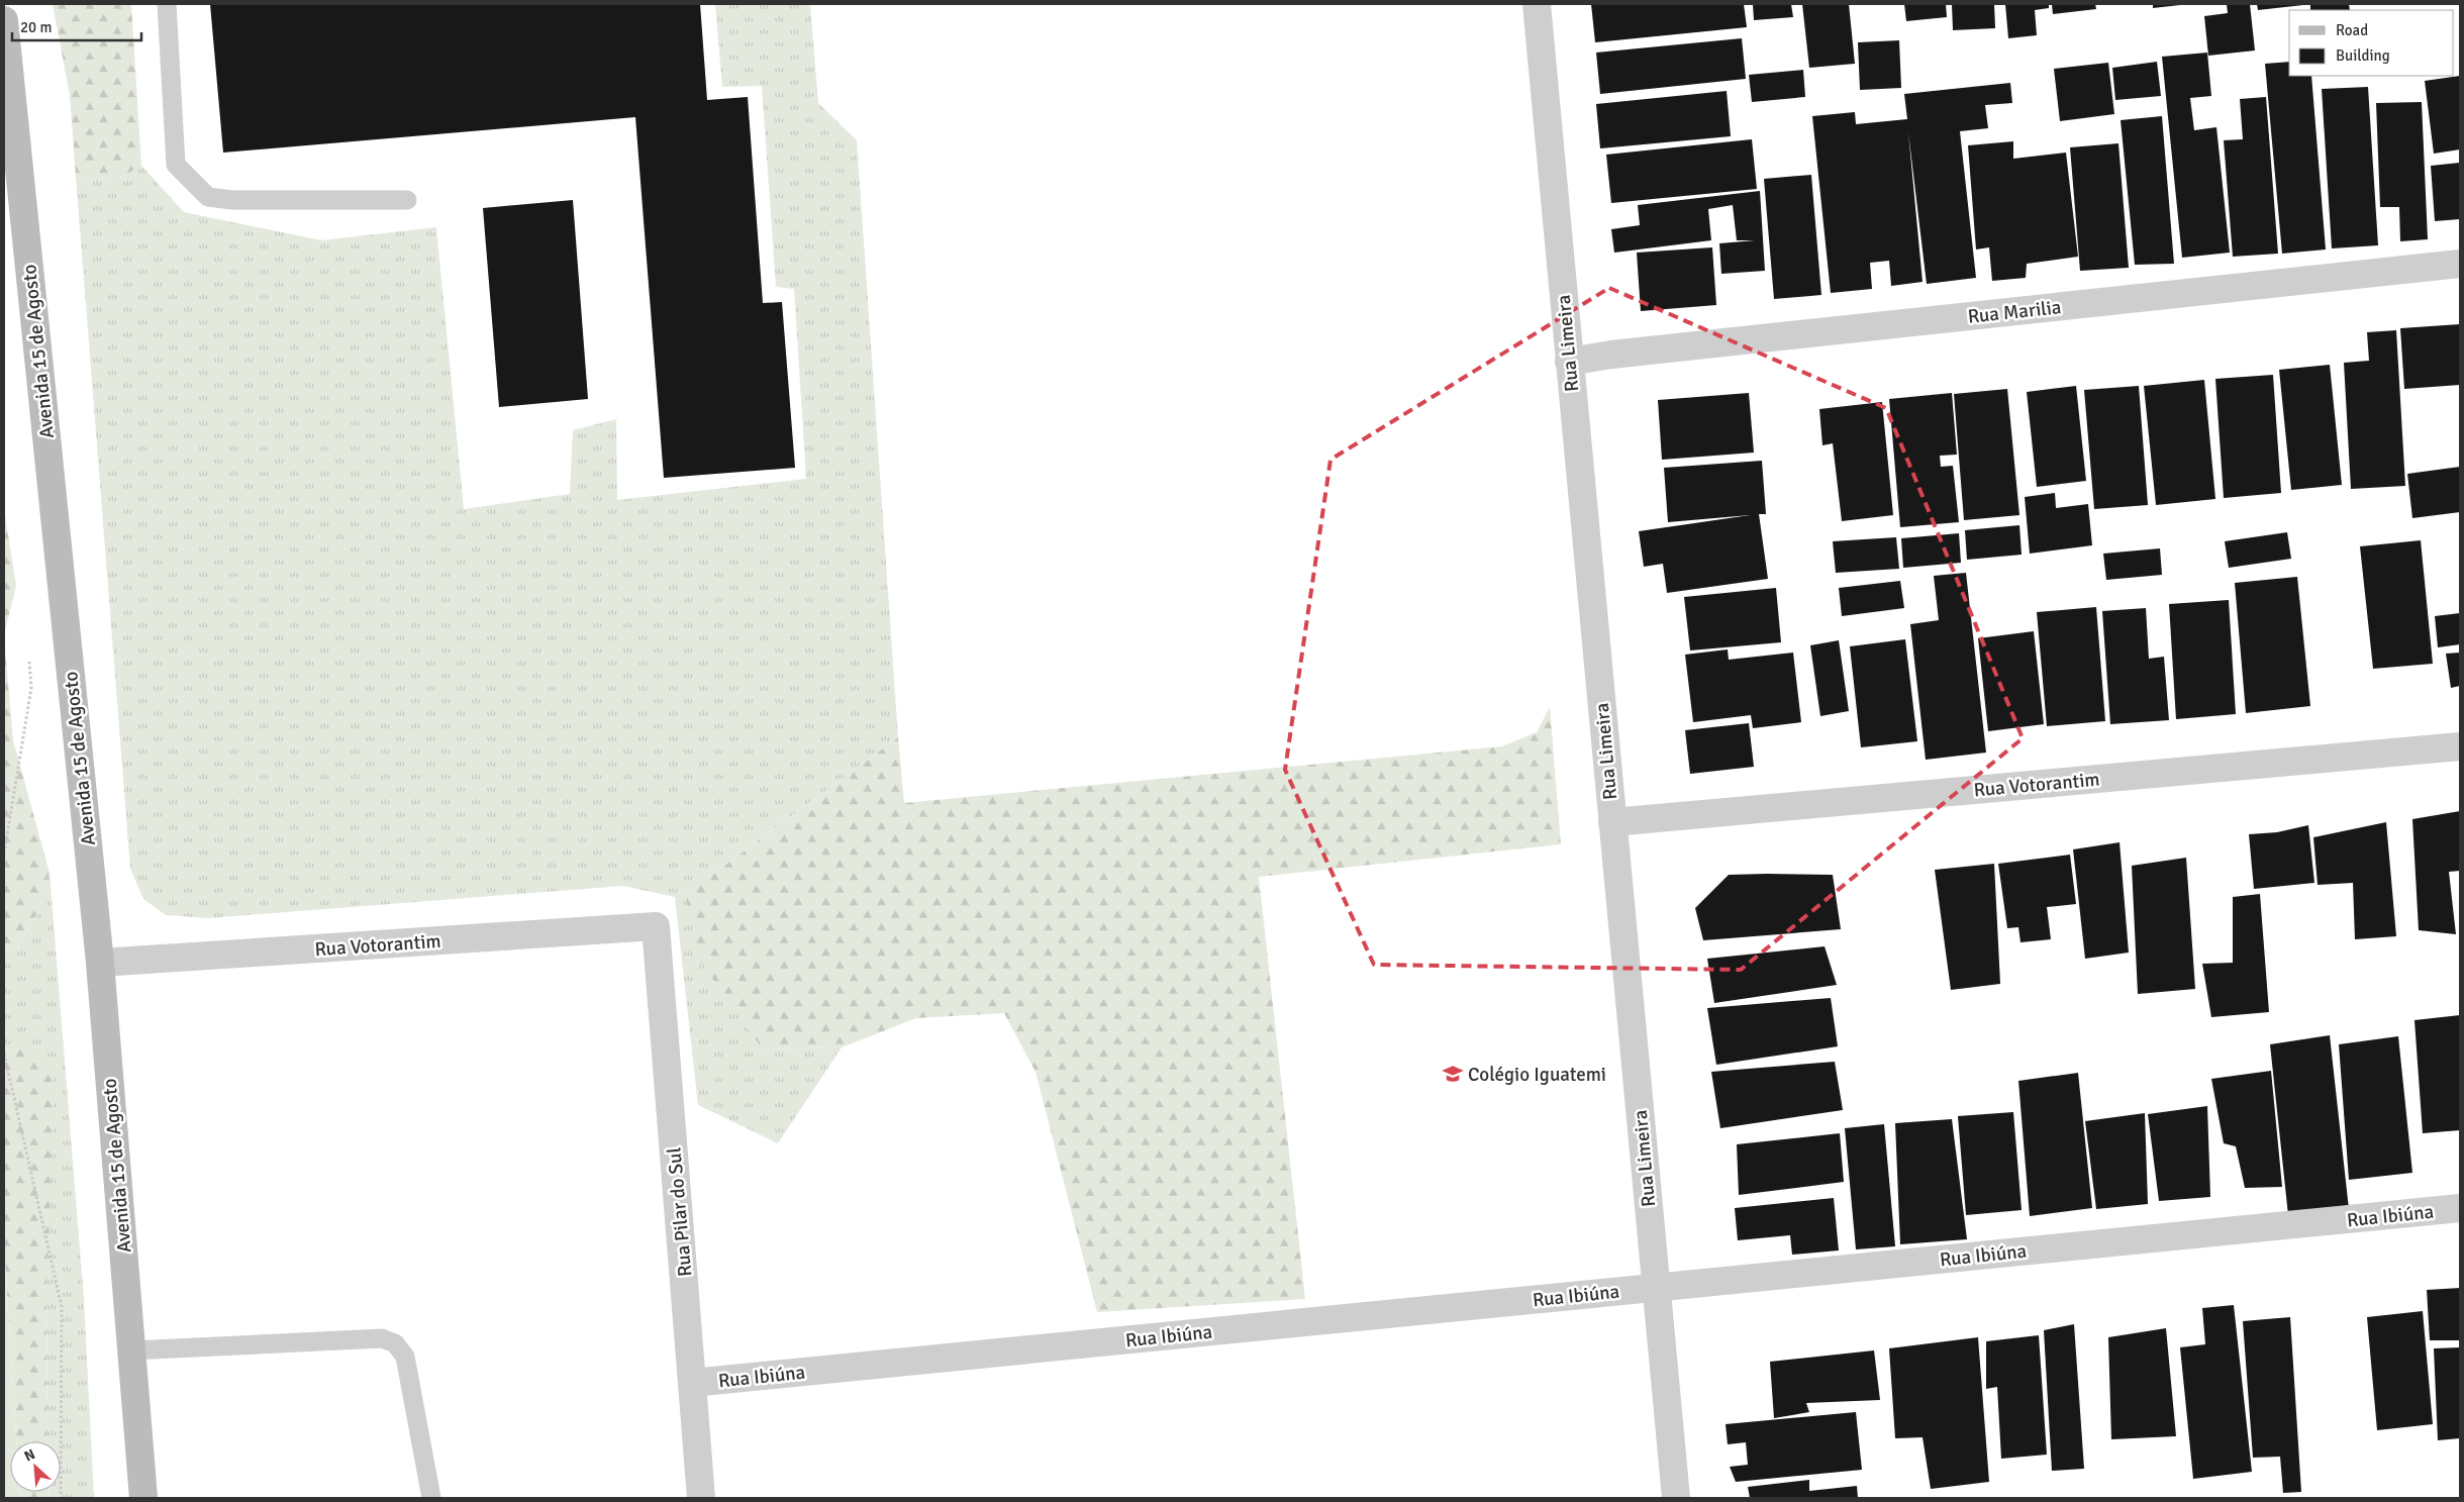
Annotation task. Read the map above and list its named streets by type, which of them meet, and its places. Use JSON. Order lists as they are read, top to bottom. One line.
{"streets":{"main road":["Avenida 15 de Agosto"],"street":["Rua Marilia","Rua Limeira","Rua Votorantim","Rua Pilar do Sul","Rua Ibiúna"]},"crossings":[["Rua Marilia","Rua Limeira"],["Rua Limeira","Rua Votorantim"],["Rua Limeira","Rua Ibiúna"],["Avenida 15 de Agosto","Rua Votorantim"],["Rua Votorantim","Rua Pilar do Sul"],["Rua Pilar do Sul","Rua Ibiúna"]],"places":{"school or university":["Colégio Iguatemi"]},"legend":["Road","Building"],"scale_bar":"20 m","north":"top left"}
